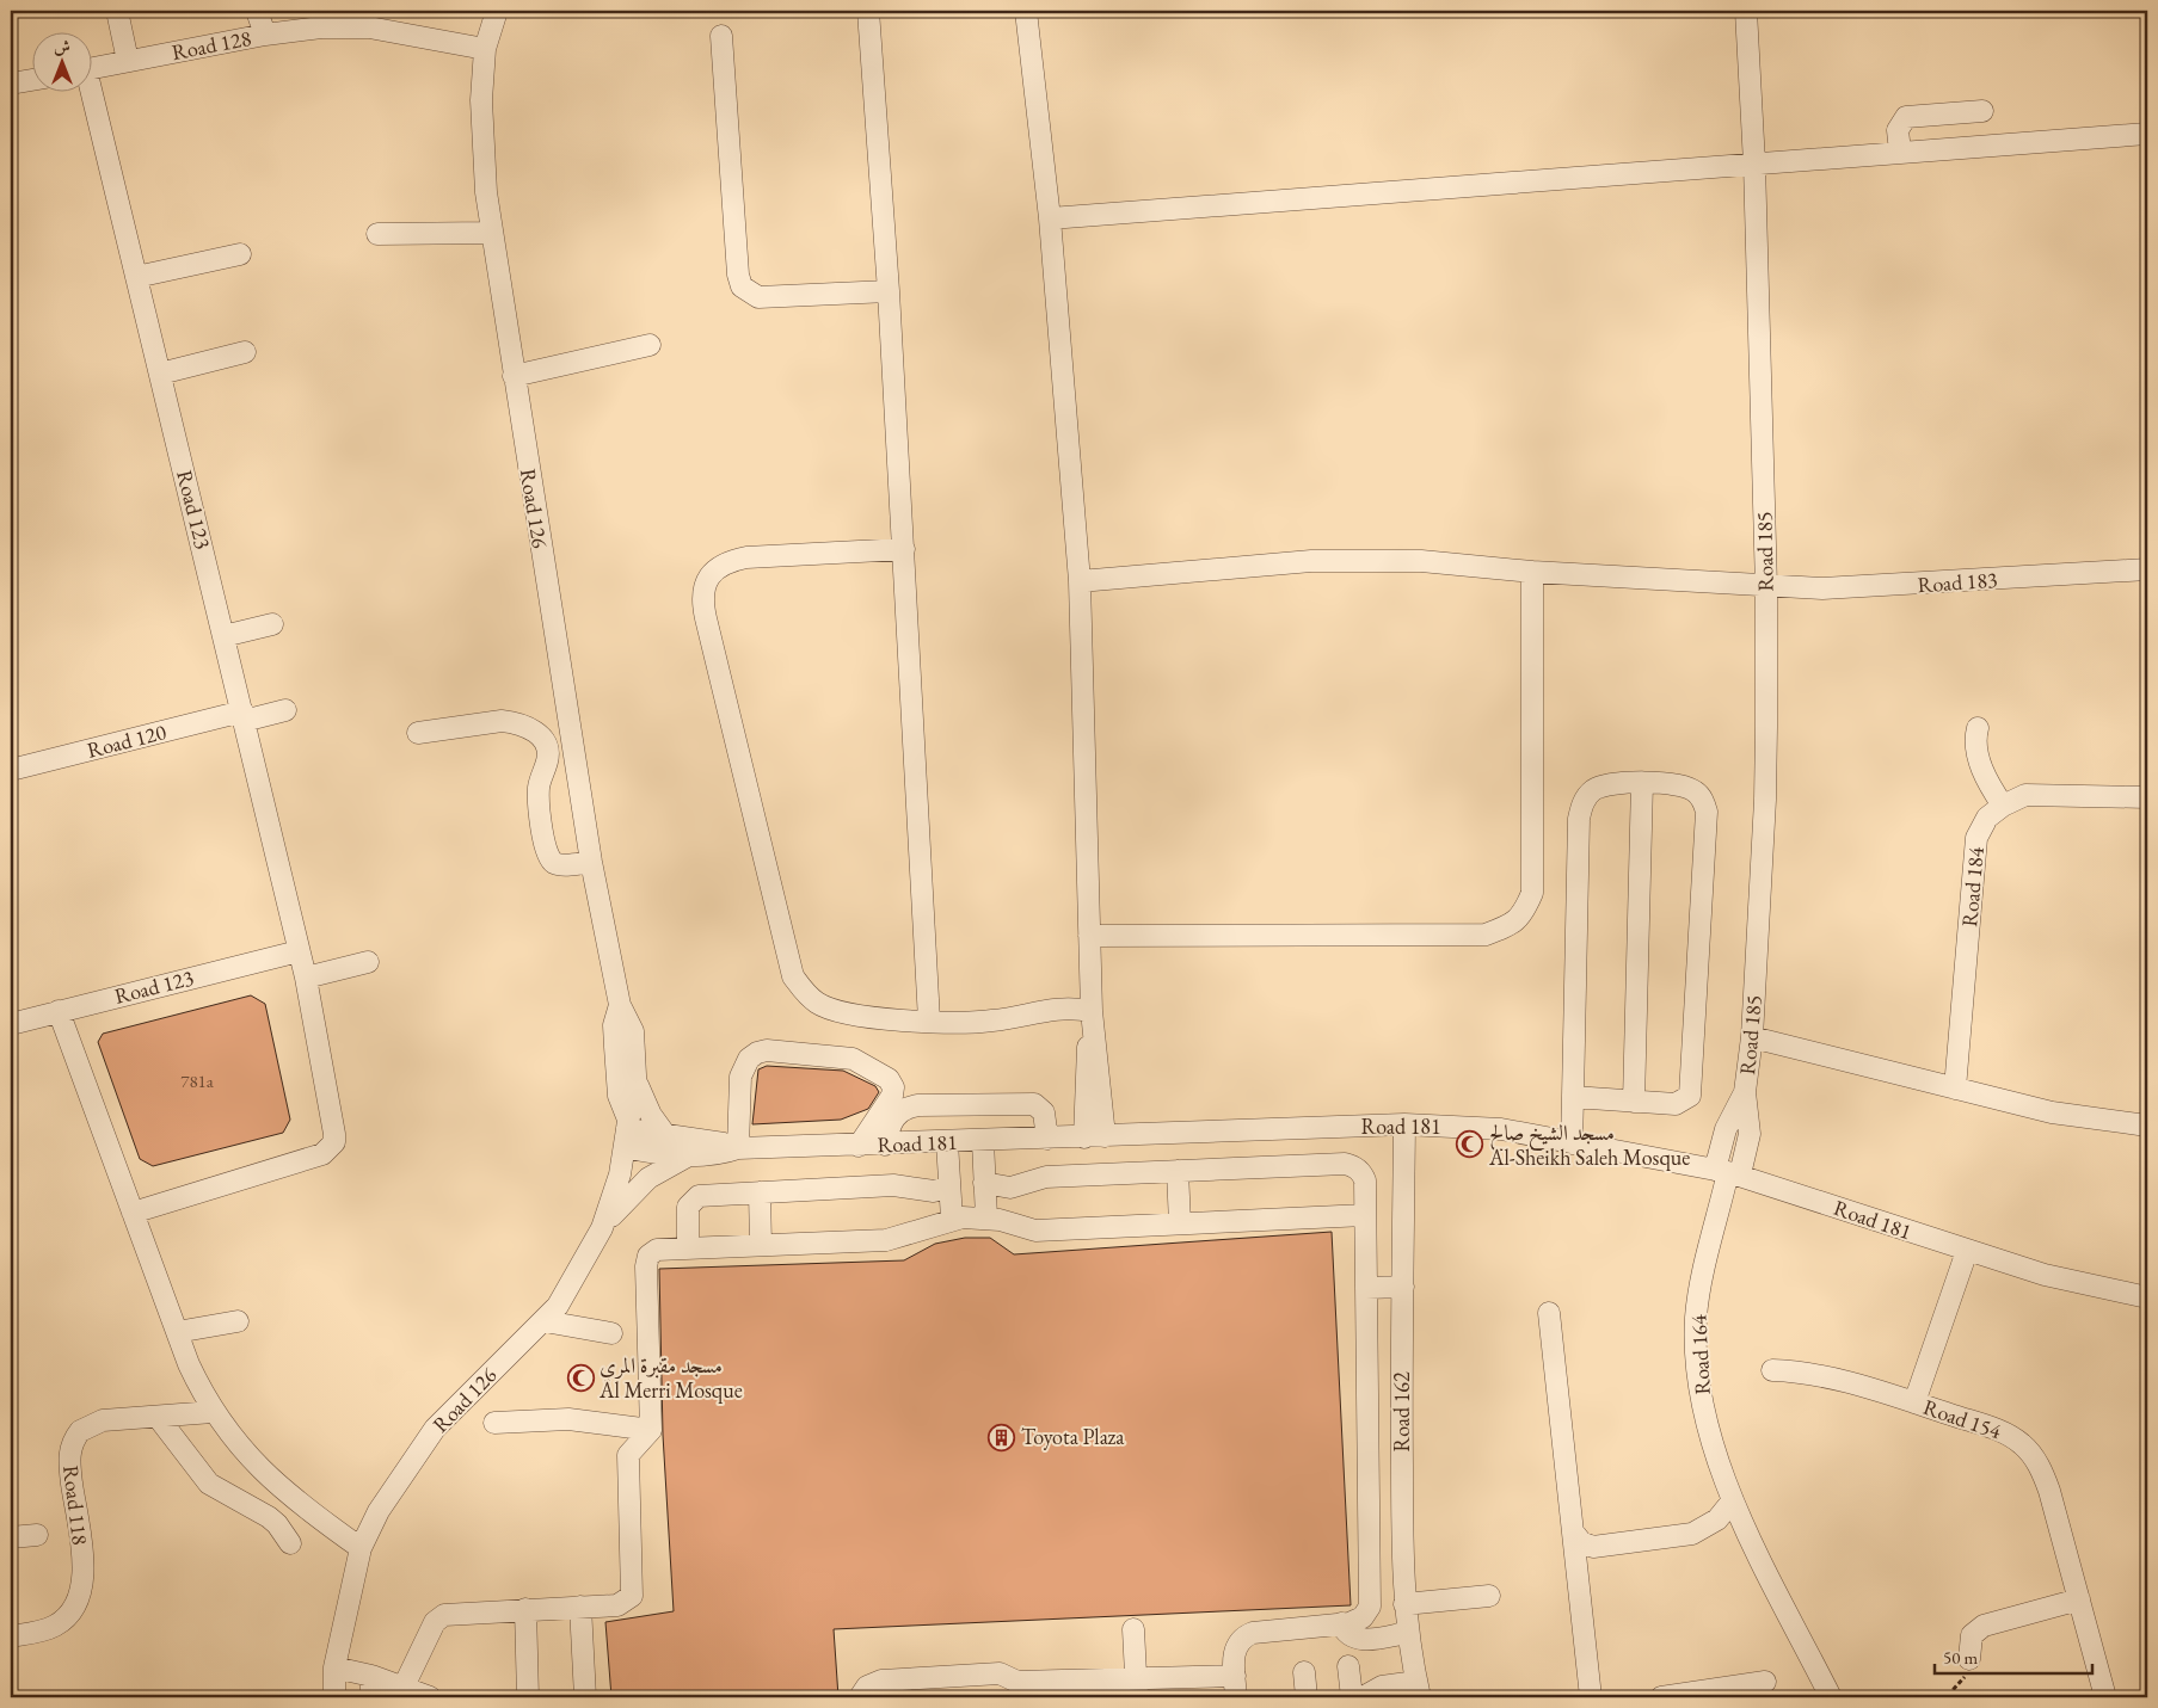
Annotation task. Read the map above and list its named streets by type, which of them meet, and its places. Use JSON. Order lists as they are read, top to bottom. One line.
{"streets":{"street":["Road 128","Road 126","Road 123","Road 185","Road 183","Road 120","Road 184","Road 181","Road 164","Road 162","Road 154","Road 118"]},"crossings":[["Road 128","Road 126"],["Road 126","Road 181"],["Road 123","Road 120"],["Road 185","Road 183"],["Road 185","Road 181"],["Road 185","Road 164"],["Road 181","Road 164"],["Road 181","Road 162"]],"places":{"mosque":["مسجد الشيخ صالح Al-Sheikh Saleh Mosque","مسجد مقبرة المري Al Merri Mosque"],"building":["Toyota Plaza"]},"house_numbers":["781a"],"scale_bar":"50 m","north":"top"}
